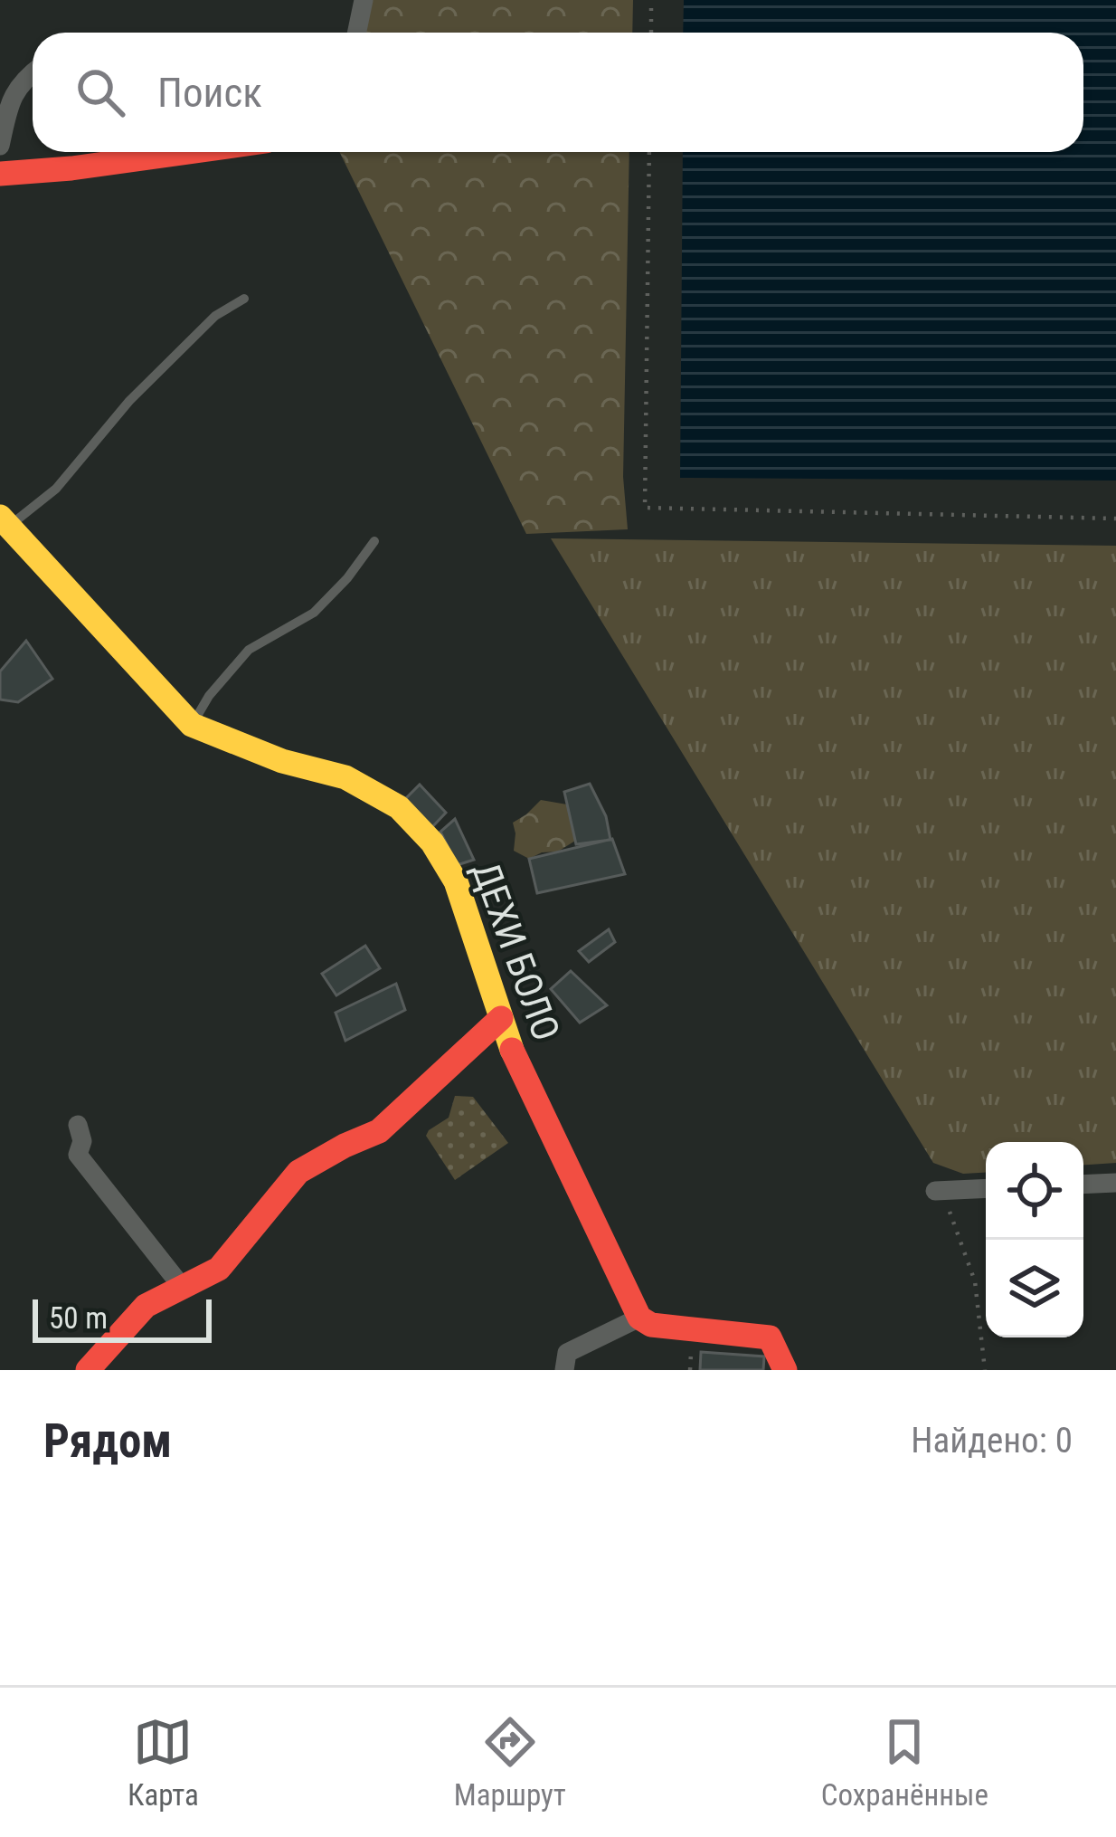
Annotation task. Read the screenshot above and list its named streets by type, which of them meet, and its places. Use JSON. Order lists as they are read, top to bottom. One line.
{"streets":{"street":["ДЕХИ БОЛО"]},"scale_bar":"50 m","page":{"search":"Поиск","scale":"50 m","heading":["Рядом","Найдено: 0"],"nav":["Карта","Маршрут","Сохранённые"]}}
